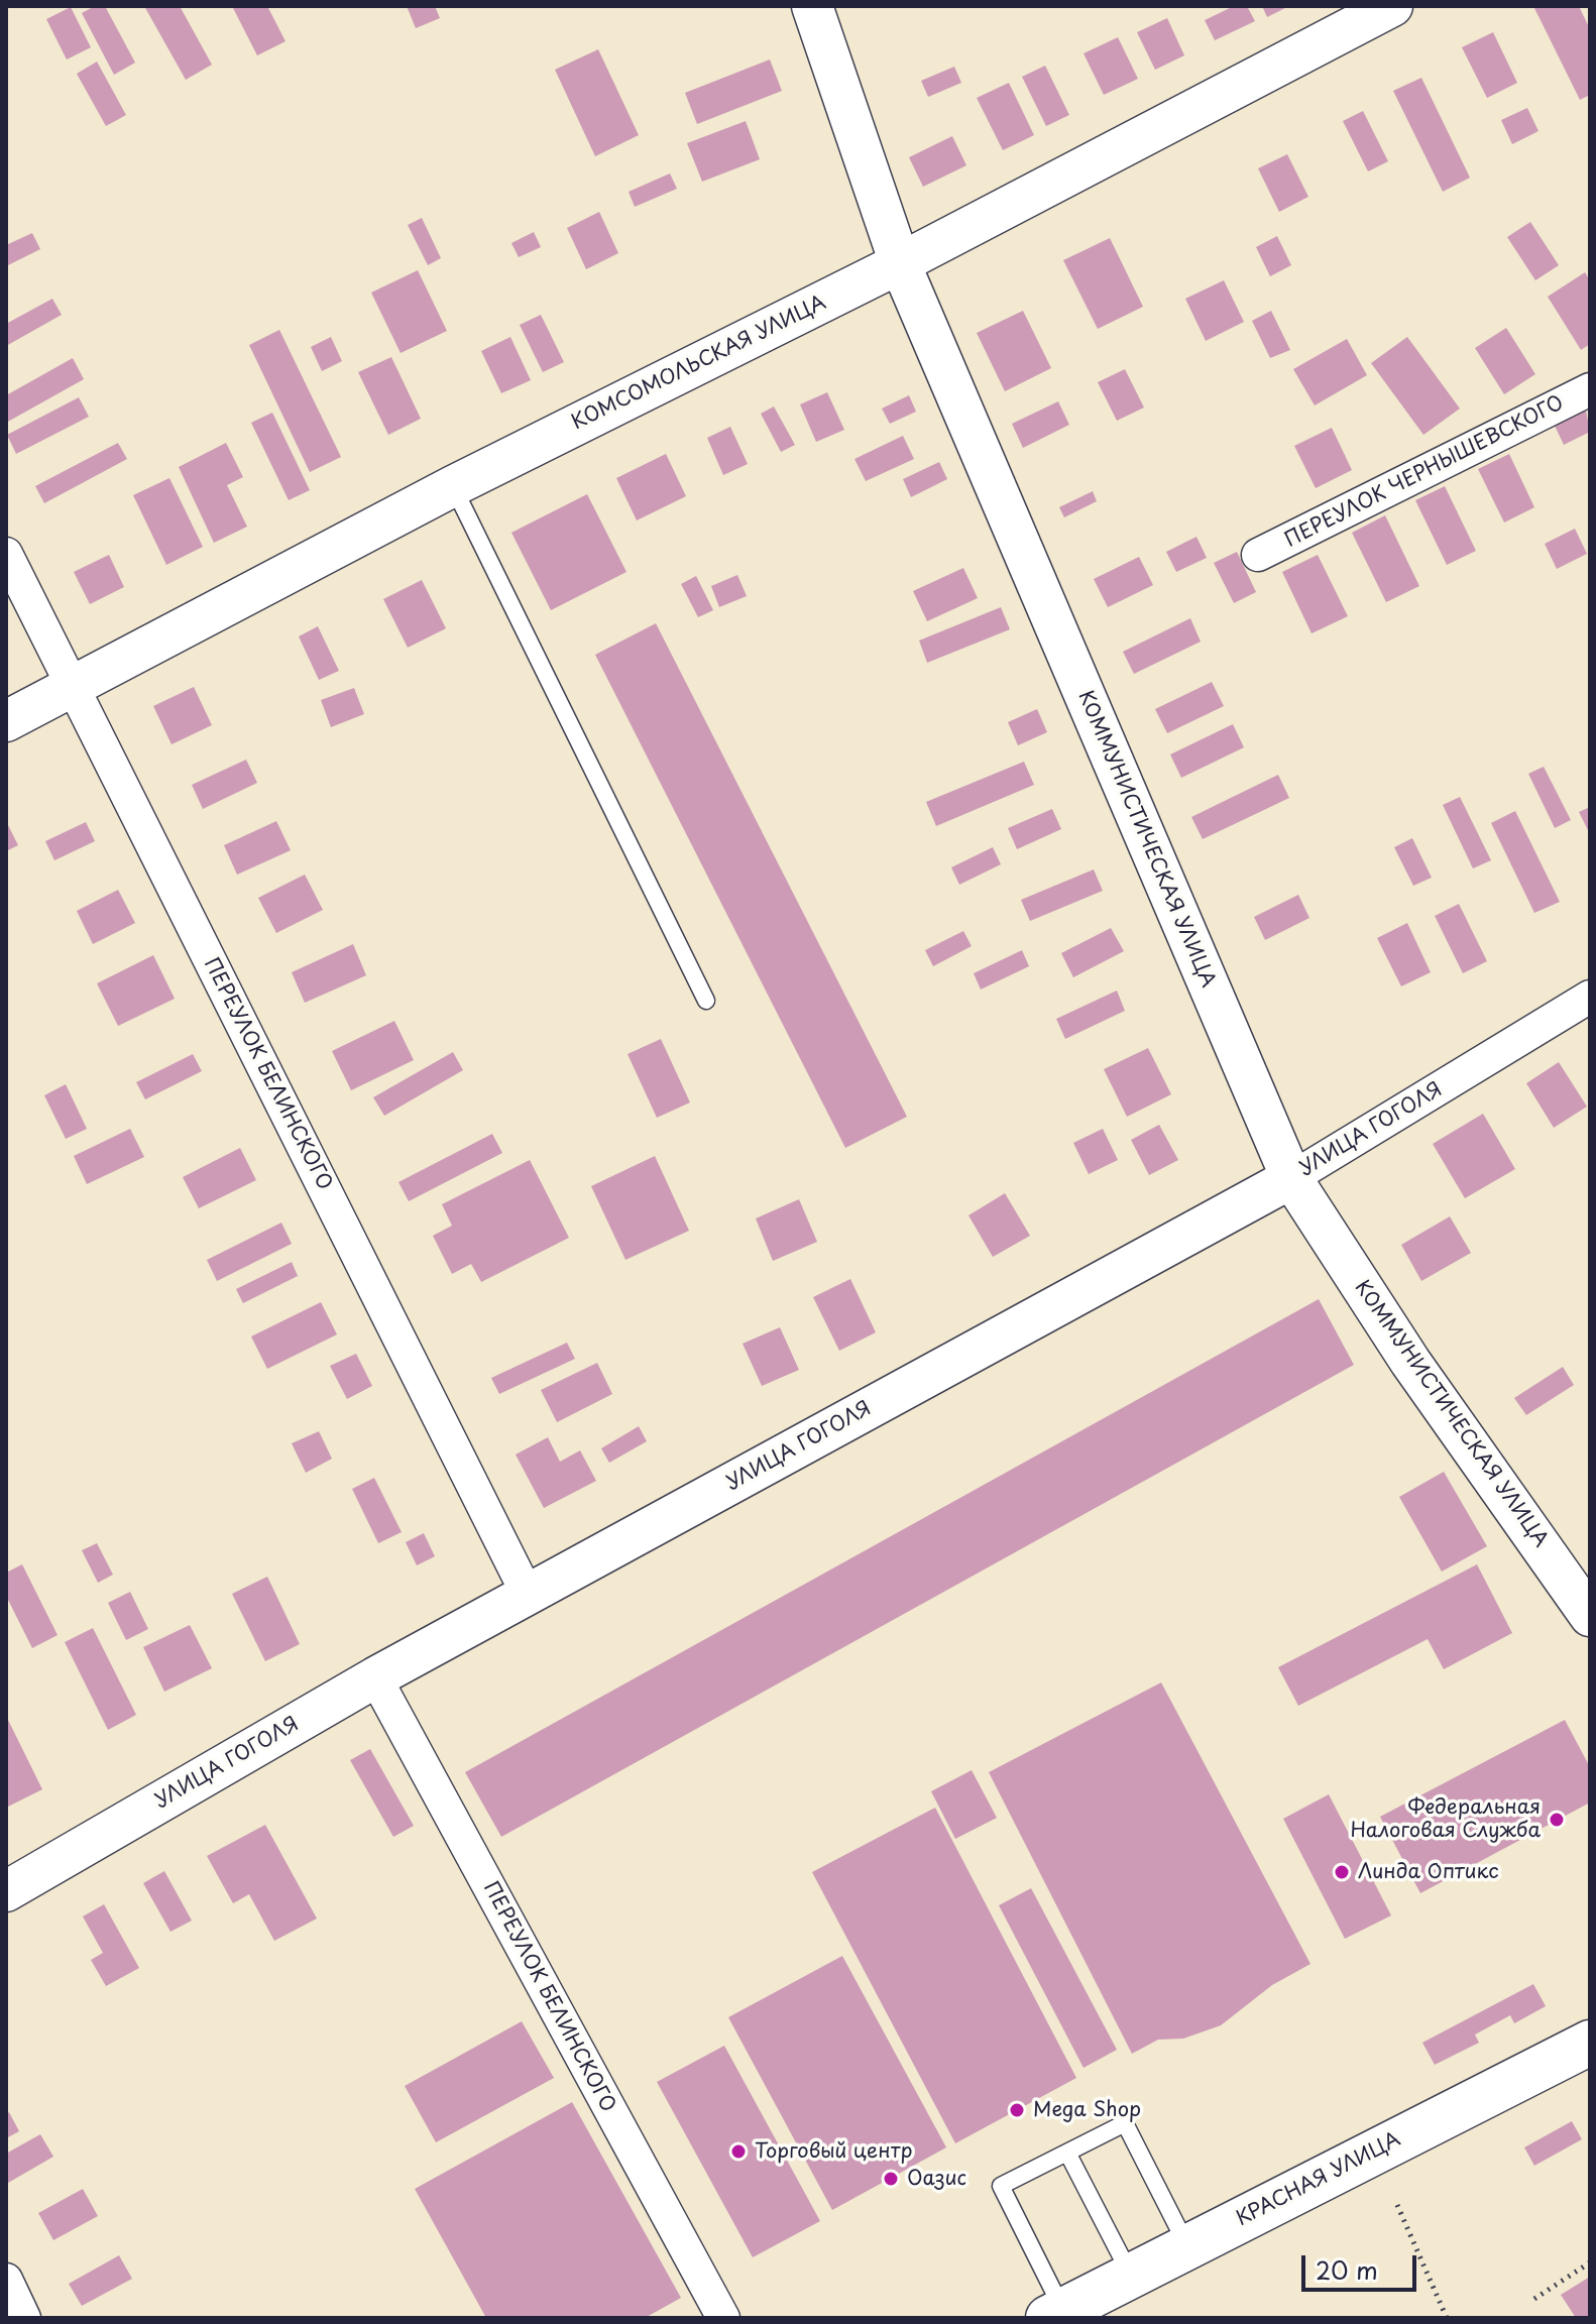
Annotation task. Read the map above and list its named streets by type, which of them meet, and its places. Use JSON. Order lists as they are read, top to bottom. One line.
{"streets":{"main road":["КРАСНАЯ УЛИЦА"],"street":["КОМСОМОЛЬСКАЯ УЛИЦА","ПЕРЕУЛОК ЧЕРНЫШЕВСКОГО","КОММУНИСТИЧЕСКАЯ УЛИЦА","ПЕРЕУЛОК БЕЛИНСКОГО","УЛИЦА ГОГОЛЯ"]},"crossings":[["КОМСОМОЛЬСКАЯ УЛИЦА","КОММУНИСТИЧЕСКАЯ УЛИЦА"],["КОМСОМОЛЬСКАЯ УЛИЦА","ПЕРЕУЛОК БЕЛИНСКОГО"],["КОММУНИСТИЧЕСКАЯ УЛИЦА","УЛИЦА ГОГОЛЯ"],["ПЕРЕУЛОК БЕЛИНСКОГО","УЛИЦА ГОГОЛЯ"]],"places":["Федеральная Налоговая Служба","Линда Оптикс","Mega Shop","Торговый центр","Оазис"],"scale_bar":"20 m"}
